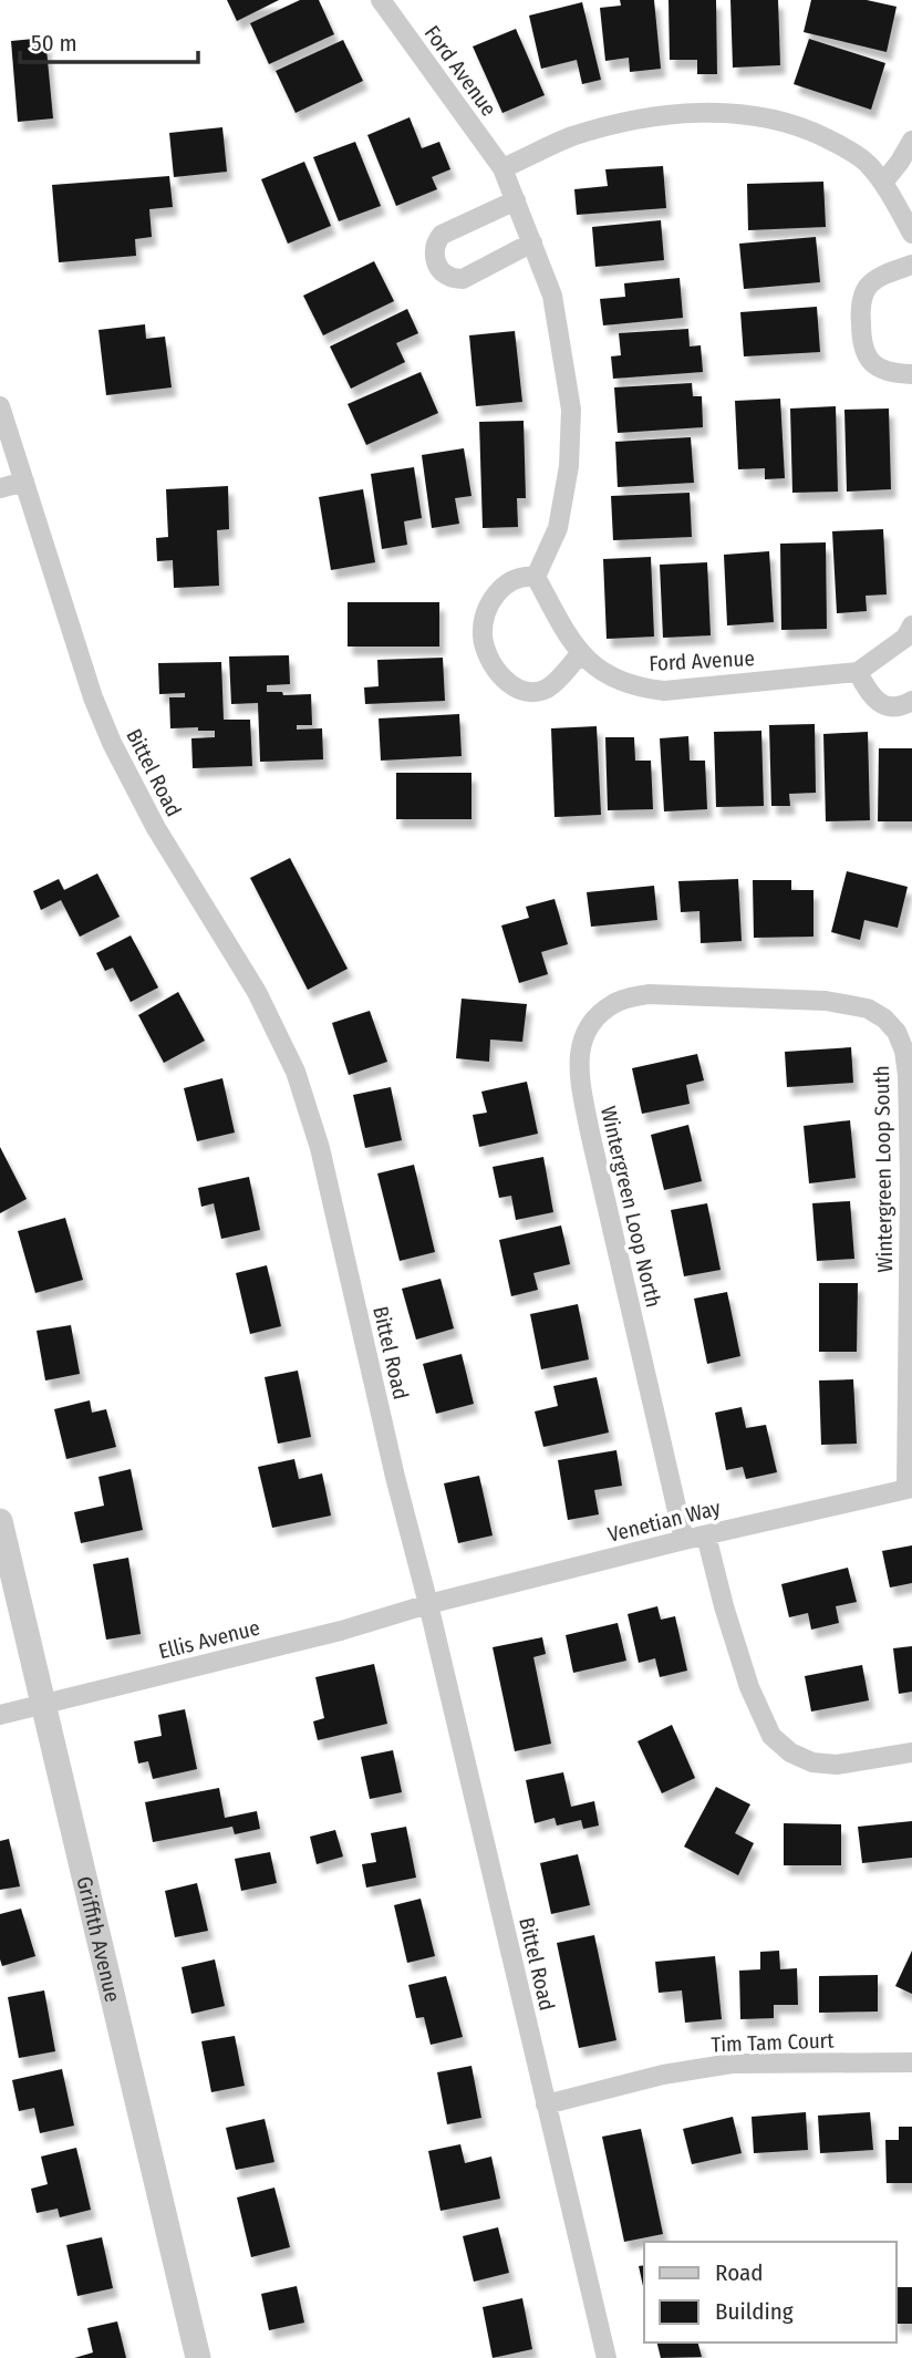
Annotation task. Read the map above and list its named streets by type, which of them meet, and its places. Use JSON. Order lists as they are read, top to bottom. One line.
{"streets":{"street":["Ford Avenue","Bittel Road","Wintergreen Loop South","Wintergreen Loop North","Venetian Way","Ellis Avenue","Griffith Avenue","Tim Tam Court"]},"crossings":[["Bittel Road","Venetian Way"],["Bittel Road","Ellis Avenue"],["Bittel Road","Tim Tam Court"],["Wintergreen Loop South","Wintergreen Loop North"],["Wintergreen Loop South","Venetian Way"],["Wintergreen Loop North","Venetian Way"],["Venetian Way","Ellis Avenue"],["Ellis Avenue","Griffith Avenue"]],"legend":["Road","Building"],"scale_bar":"50 m"}
